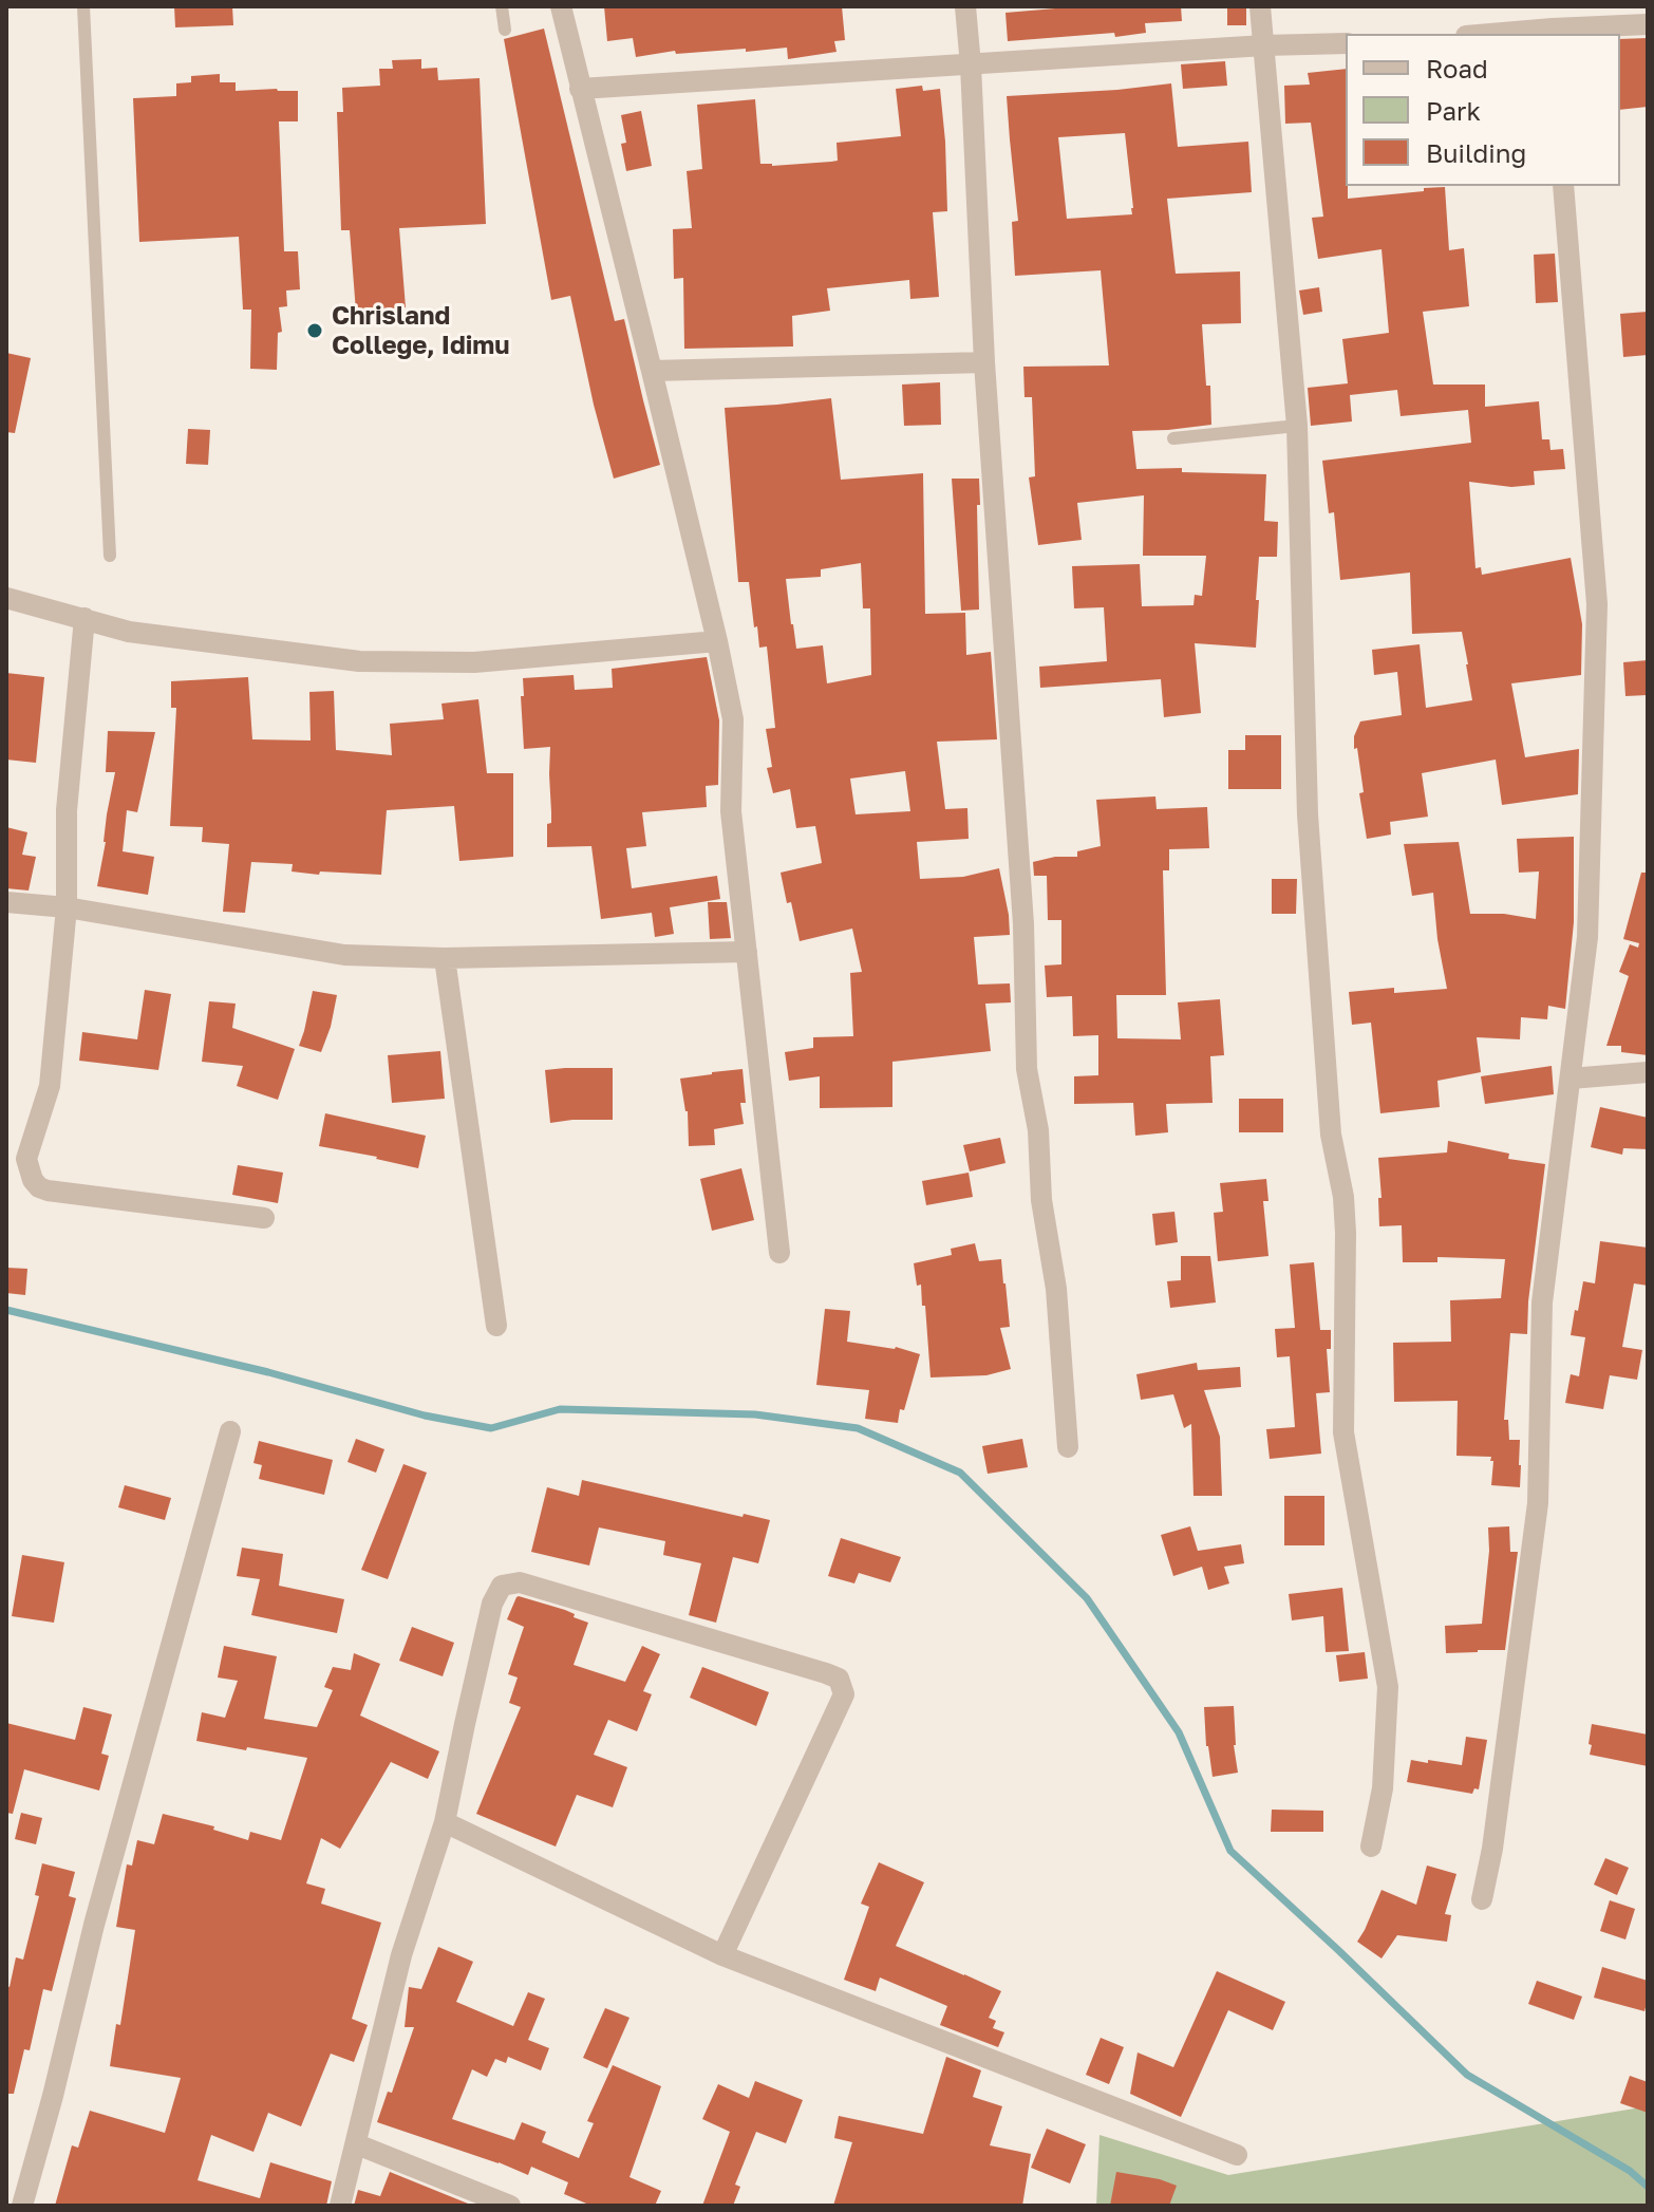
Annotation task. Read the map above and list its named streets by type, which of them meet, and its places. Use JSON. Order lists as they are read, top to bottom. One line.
{"places":["Chrisland College, Idimu"],"legend":["Road","Park","Building"]}
